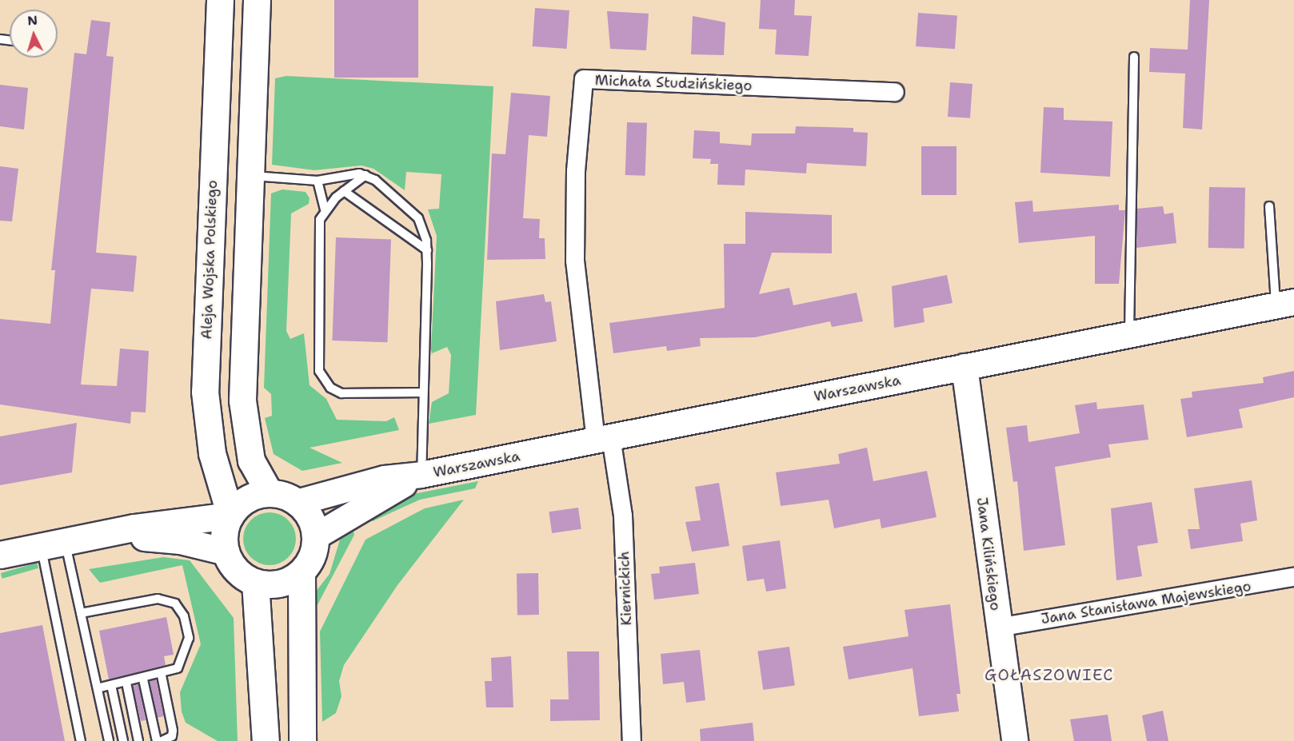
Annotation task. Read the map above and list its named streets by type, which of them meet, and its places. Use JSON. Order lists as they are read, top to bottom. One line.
{"streets":{"main road":["Aleja Wojska Polskiego","Warszawska","Jana Kilińskiego"],"street":["Michała Studzińskiego","Kiernickich","Jana Stanisława Majewskiego"]},"crossings":[["Michała Studzińskiego","Warszawska"],["Michała Studzińskiego","Kiernickich"],["Aleja Wojska Polskiego","Warszawska"],["Warszawska","Jana Kilińskiego"],["Warszawska","Kiernickich"],["Jana Kilińskiego","Jana Stanisława Majewskiego"]],"districts":["GOŁASZOWIEC"],"north":"top"}
